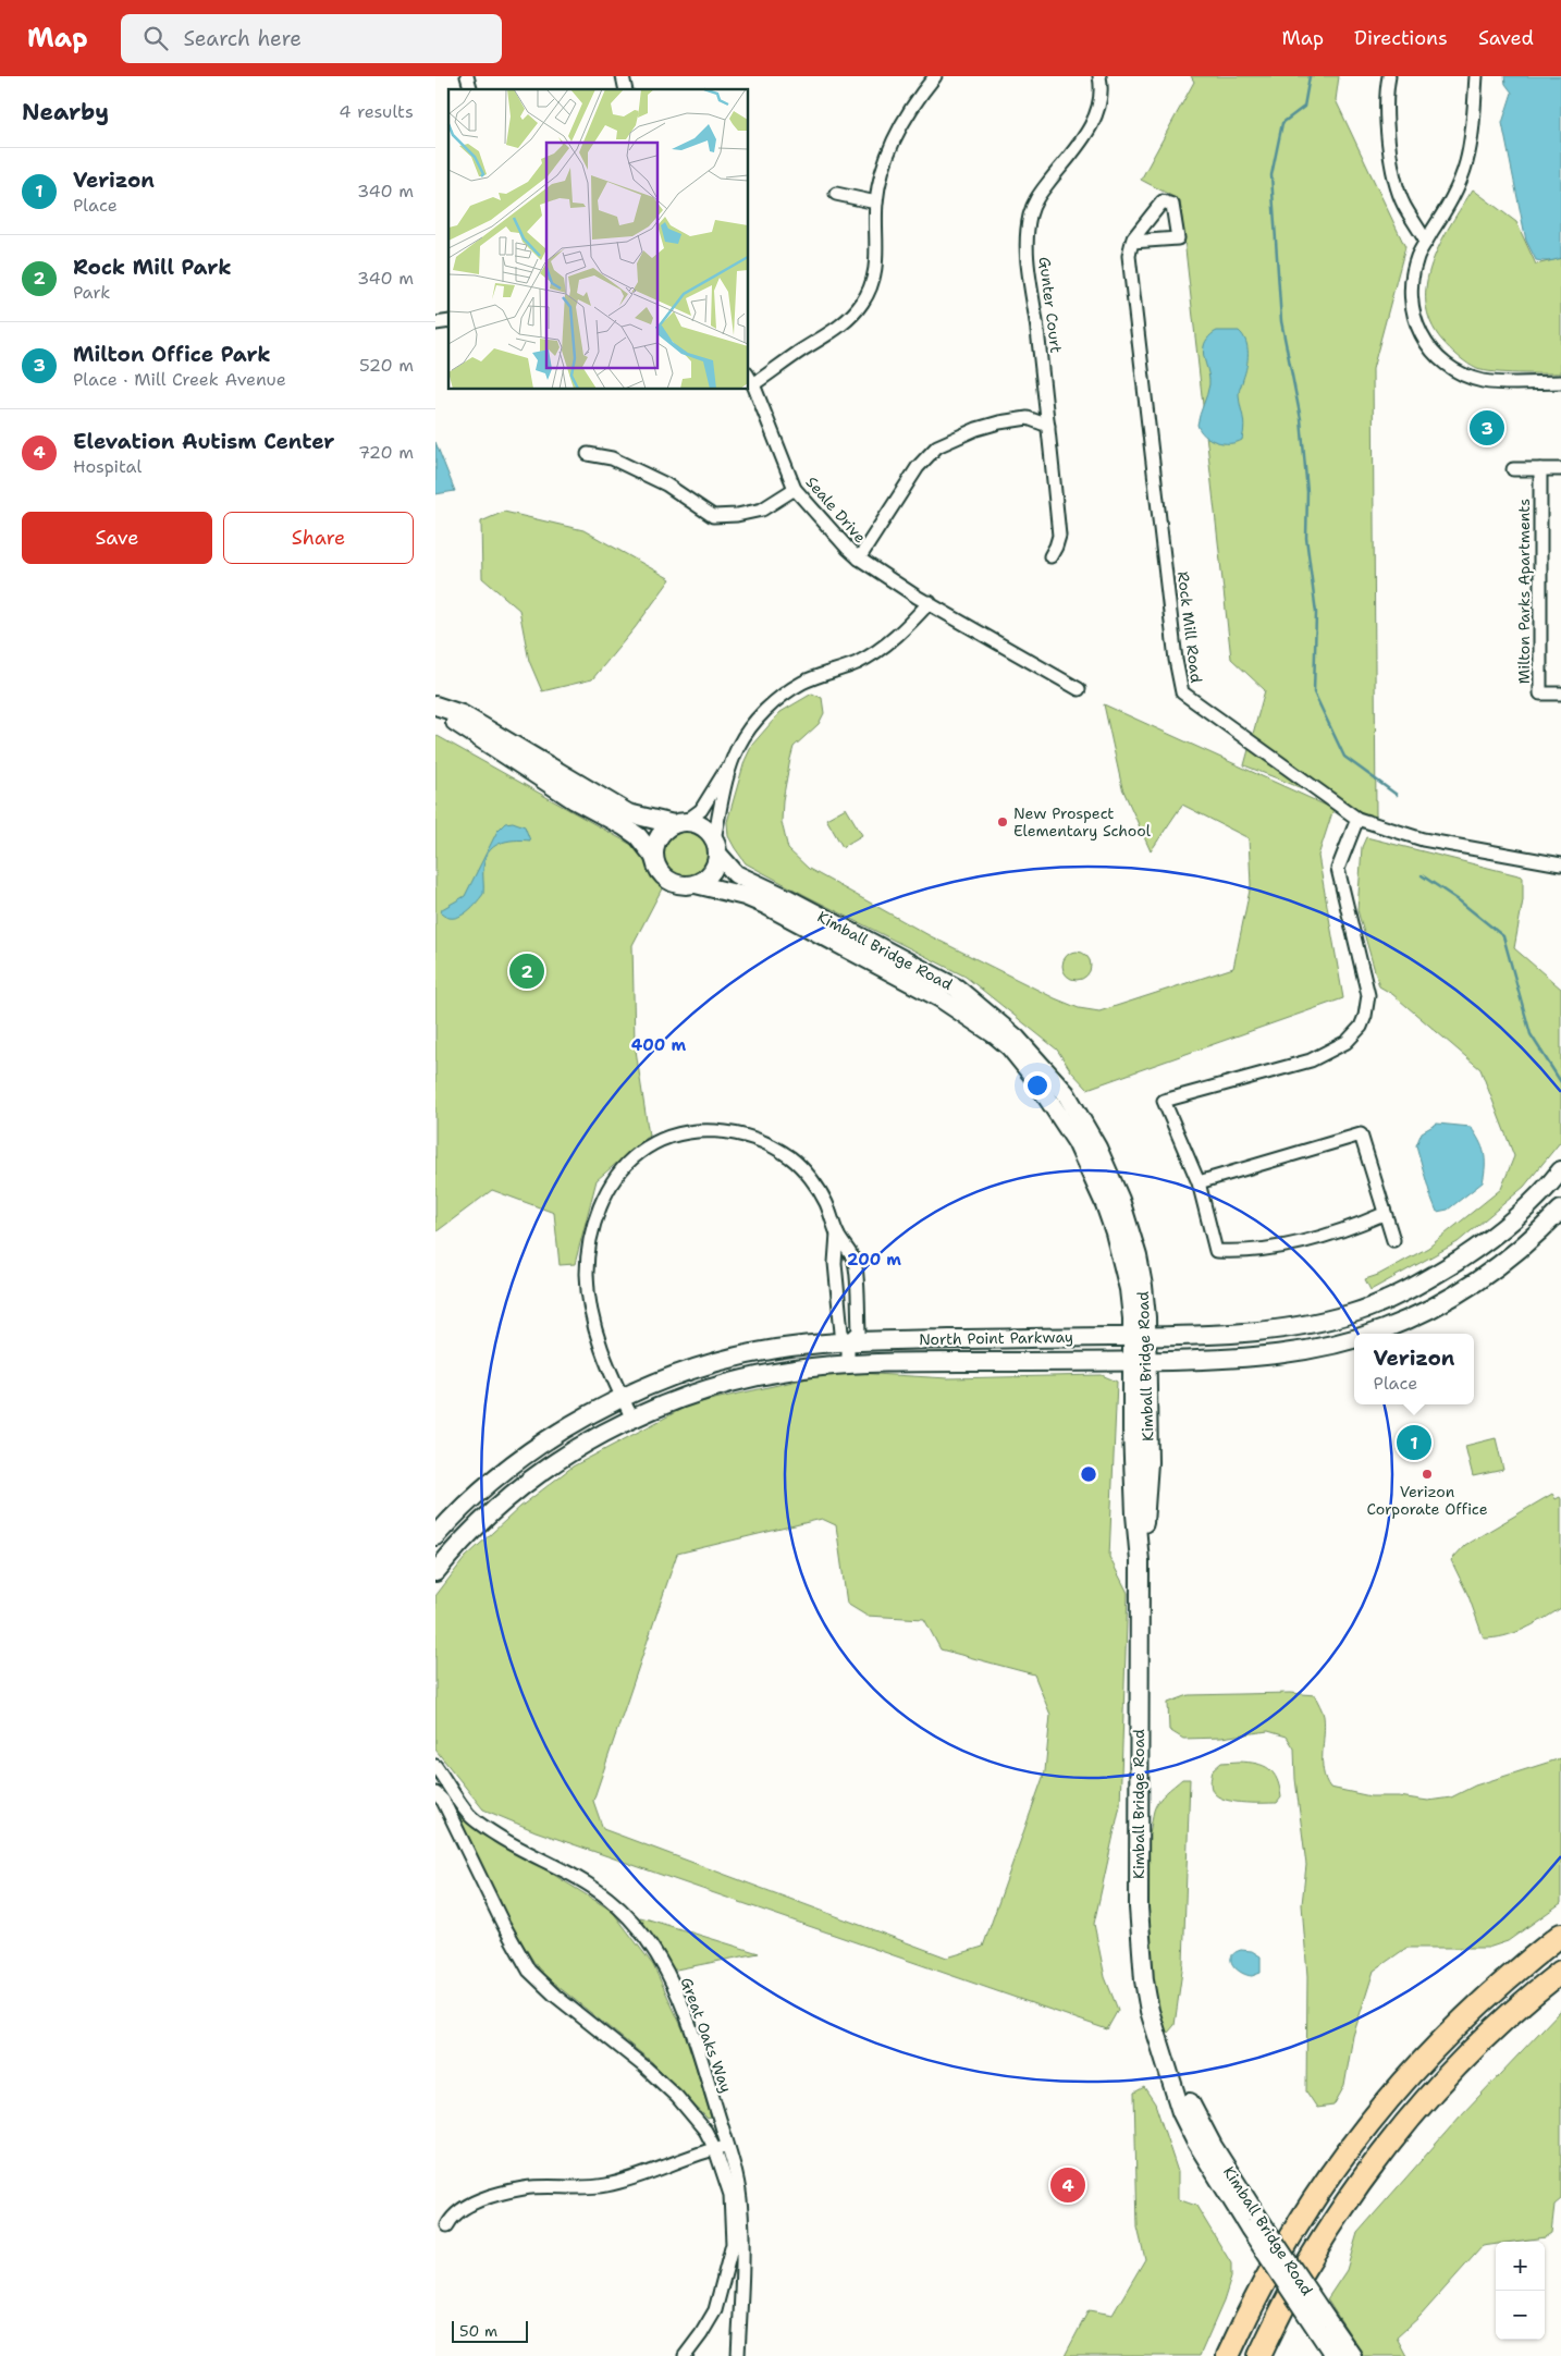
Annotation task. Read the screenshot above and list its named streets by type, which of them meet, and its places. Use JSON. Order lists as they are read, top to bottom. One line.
{"streets":{"street":["Gunter Court","Seale Drive","Milton Parks Apartments","Rock Mill Road","Kimball Bridge Road","North Point Parkway","Great Oaks Way"]},"crossings":[["Kimball Bridge Road","North Point Parkway"]],"places":["New Prospect Elementary School","Verizon Corporate Office"],"scale_bar":"50 m","page":{"header":"Map","search":"Search here","nav":["Map","Directions","Saved"],"heading":["Nearby","4 results"],"list":[{"mark":"1","name":"Verizon","note":"Place","value":"340 m"},{"mark":"2","name":"Rock Mill Park","note":"Park","value":"340 m"},{"mark":"3","name":"Milton Office Park","note":"Place · Mill Creek Avenue","value":"520 m"},{"mark":"4","name":"Elevation Autism Center","note":"Hospital","value":"720 m"}],"pins":["3","2","1","4"],"buttons":["Save","Share"],"popup":["Verizon","Place"],"map_buttons":["+","−"],"scale":"50 m"},"rings":["400 m","200 m"]}
